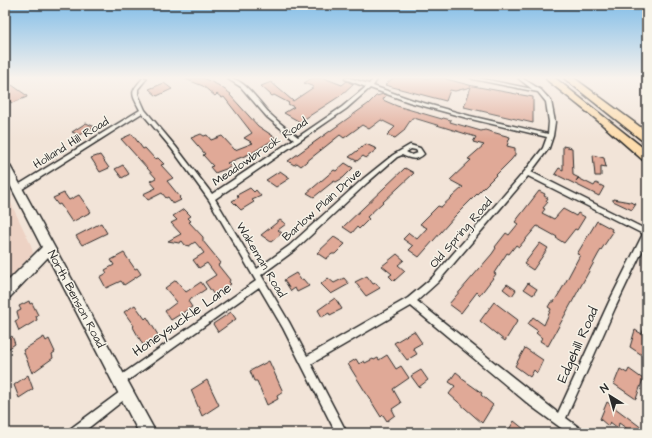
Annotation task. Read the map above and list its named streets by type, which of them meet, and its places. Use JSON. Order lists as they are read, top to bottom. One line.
{"streets":{"main road":["North Benson Road"],"street":["Holland Hill Road","Meadowbrook Road","Barlow Plain Drive","Old Spring Road","Wakeman Road","Honeysuckle Lane","Edgehill Road"]},"crossings":[["Holland Hill Road","Wakeman Road"],["Holland Hill Road","North Benson Road"],["Meadowbrook Road","Wakeman Road"],["Barlow Plain Drive","Wakeman Road"],["Barlow Plain Drive","Honeysuckle Lane"],["Old Spring Road","Wakeman Road"],["Old Spring Road","Edgehill Road"],["Wakeman Road","Honeysuckle Lane"],["North Benson Road","Honeysuckle Lane"]],"north":"top left"}
